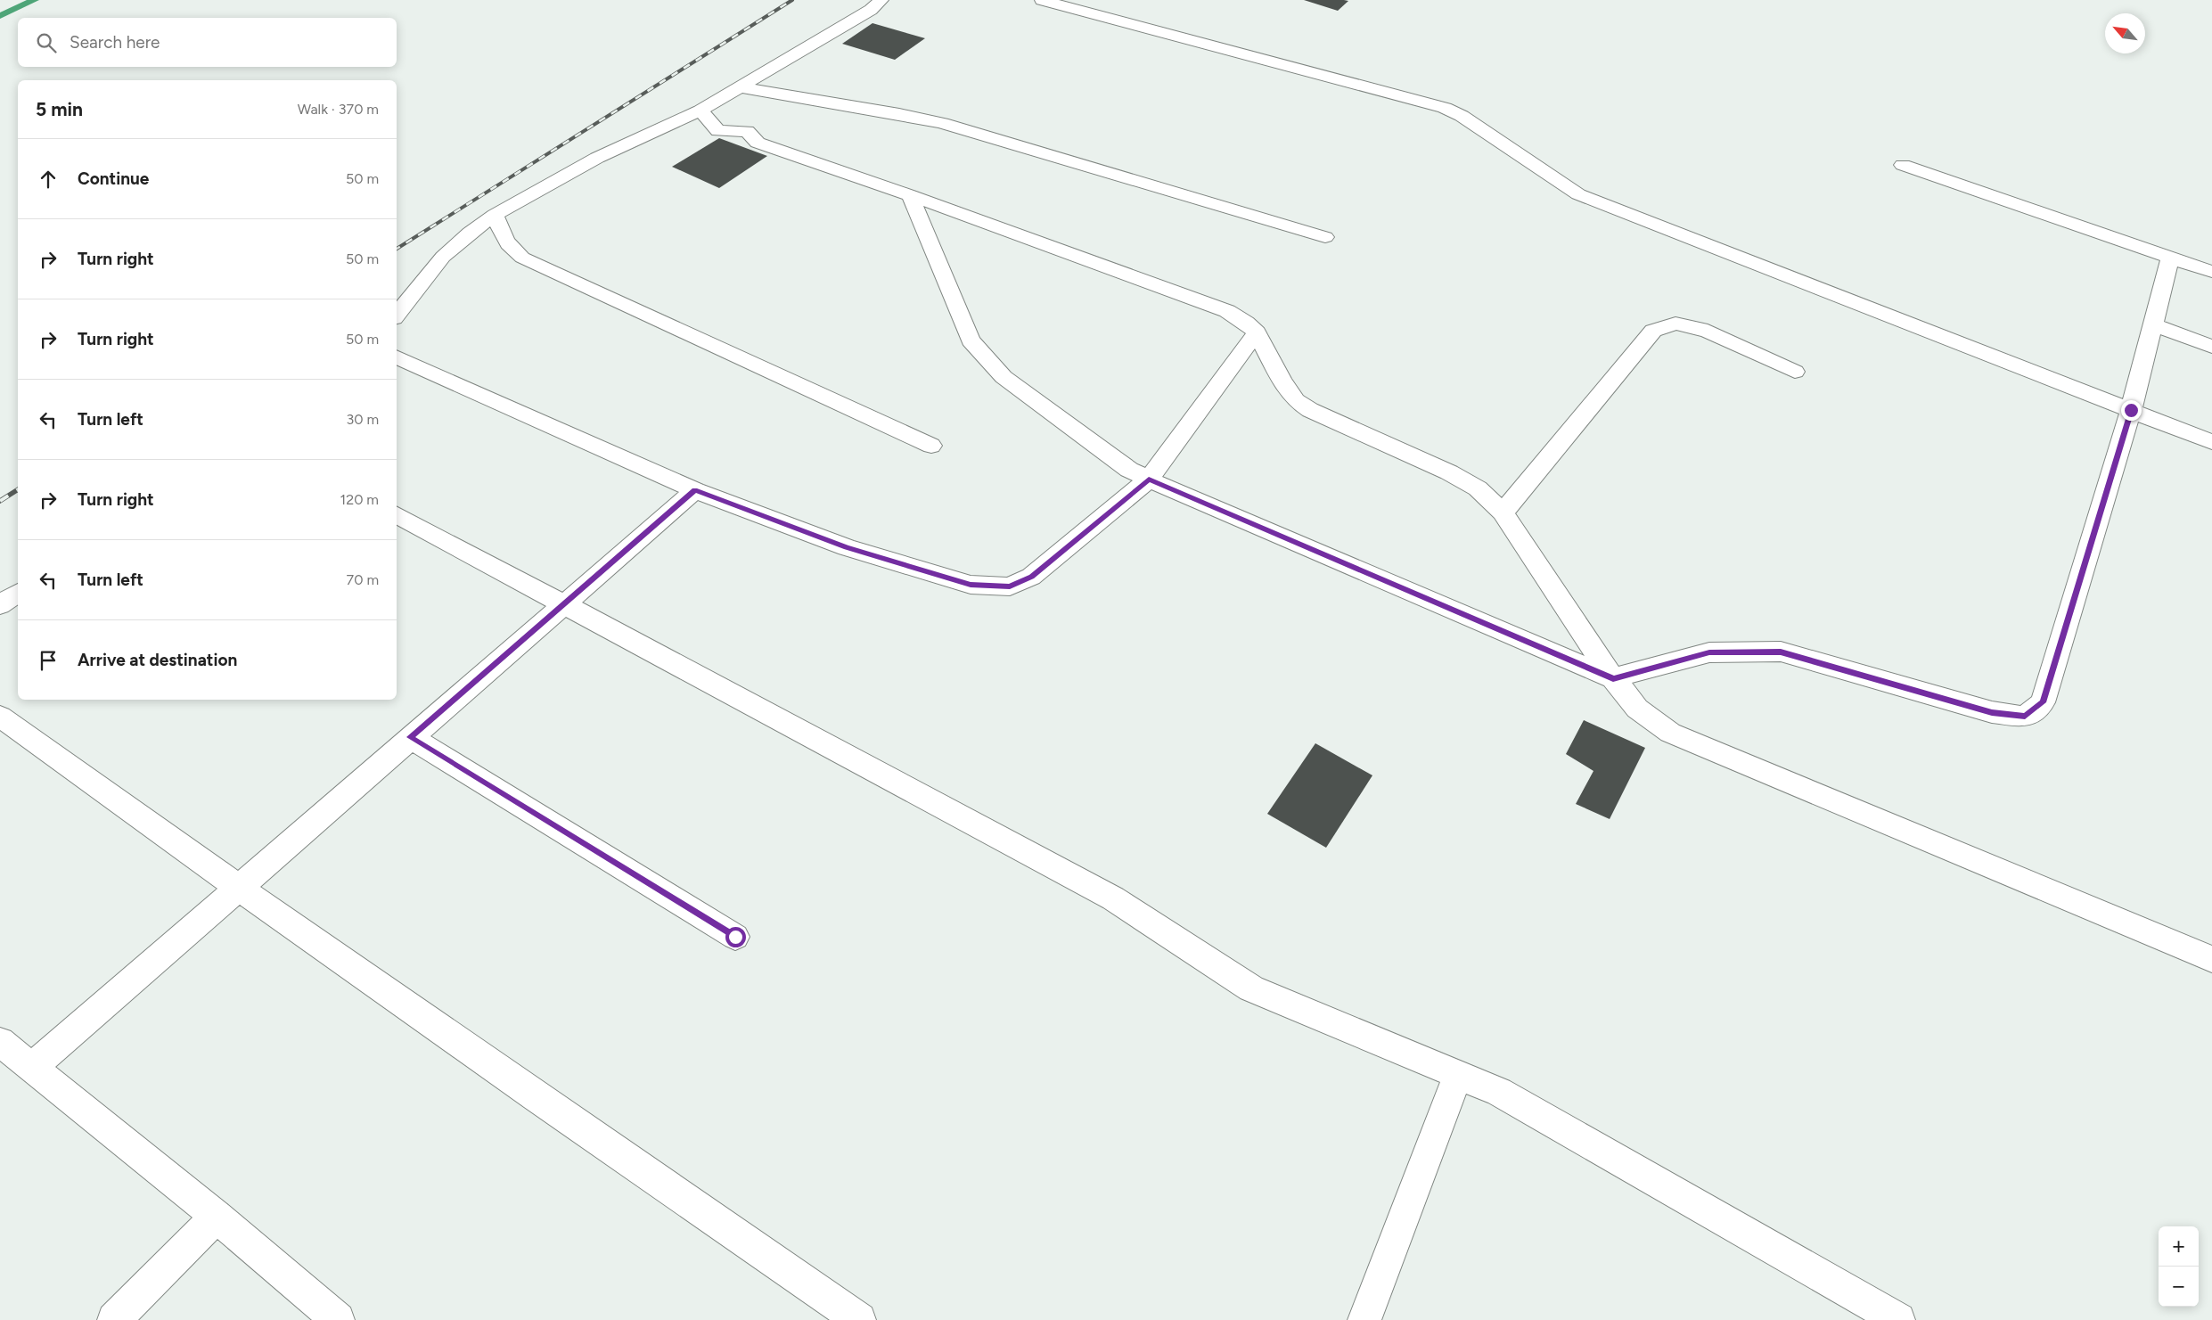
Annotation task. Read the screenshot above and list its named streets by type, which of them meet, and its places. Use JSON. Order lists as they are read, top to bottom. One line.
{"north":"top left","page":{"search":"Search here","heading":["5 min","Walk · 370 m"],"list":[["Continue","50 m"],["Turn right","50 m"],["Turn right","50 m"],["Turn left","30 m"],["Turn right","120 m"],["Turn left","70 m"],"Arrive at destination"],"map_buttons":["+","−"]}}
